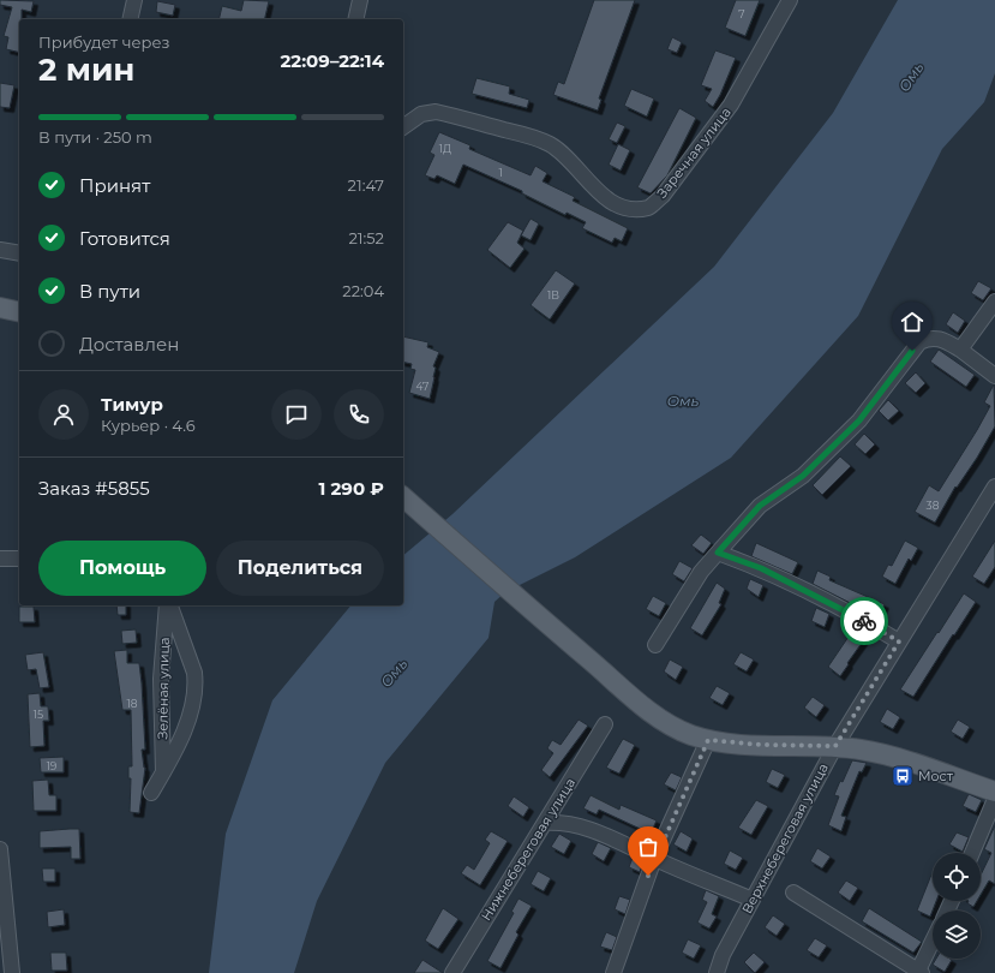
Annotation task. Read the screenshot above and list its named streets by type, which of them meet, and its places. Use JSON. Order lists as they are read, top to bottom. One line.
{"streets":{"street":["Заречная улица","Зелёная улица","Верхнебереговая улица","Нижнебереговая улица"]},"water":["Омь"],"places":{"bus stop":["Мост"]},"house_numbers":["7","1Д","1","1В","47","38","18","15","19"],"page":{"heading":["2 мин","Прибудет через","22:09–22:14"],"panel":["Тимур","Курьер · 4.6","Заказ #5855","1 290 ₽"],"bar":"В пути · 250 m","list":[["Принят","21:47"],["Готовится","21:52"],["В пути","22:04"],"Доставлен"],"buttons":["Помощь","Поделиться"]}}
